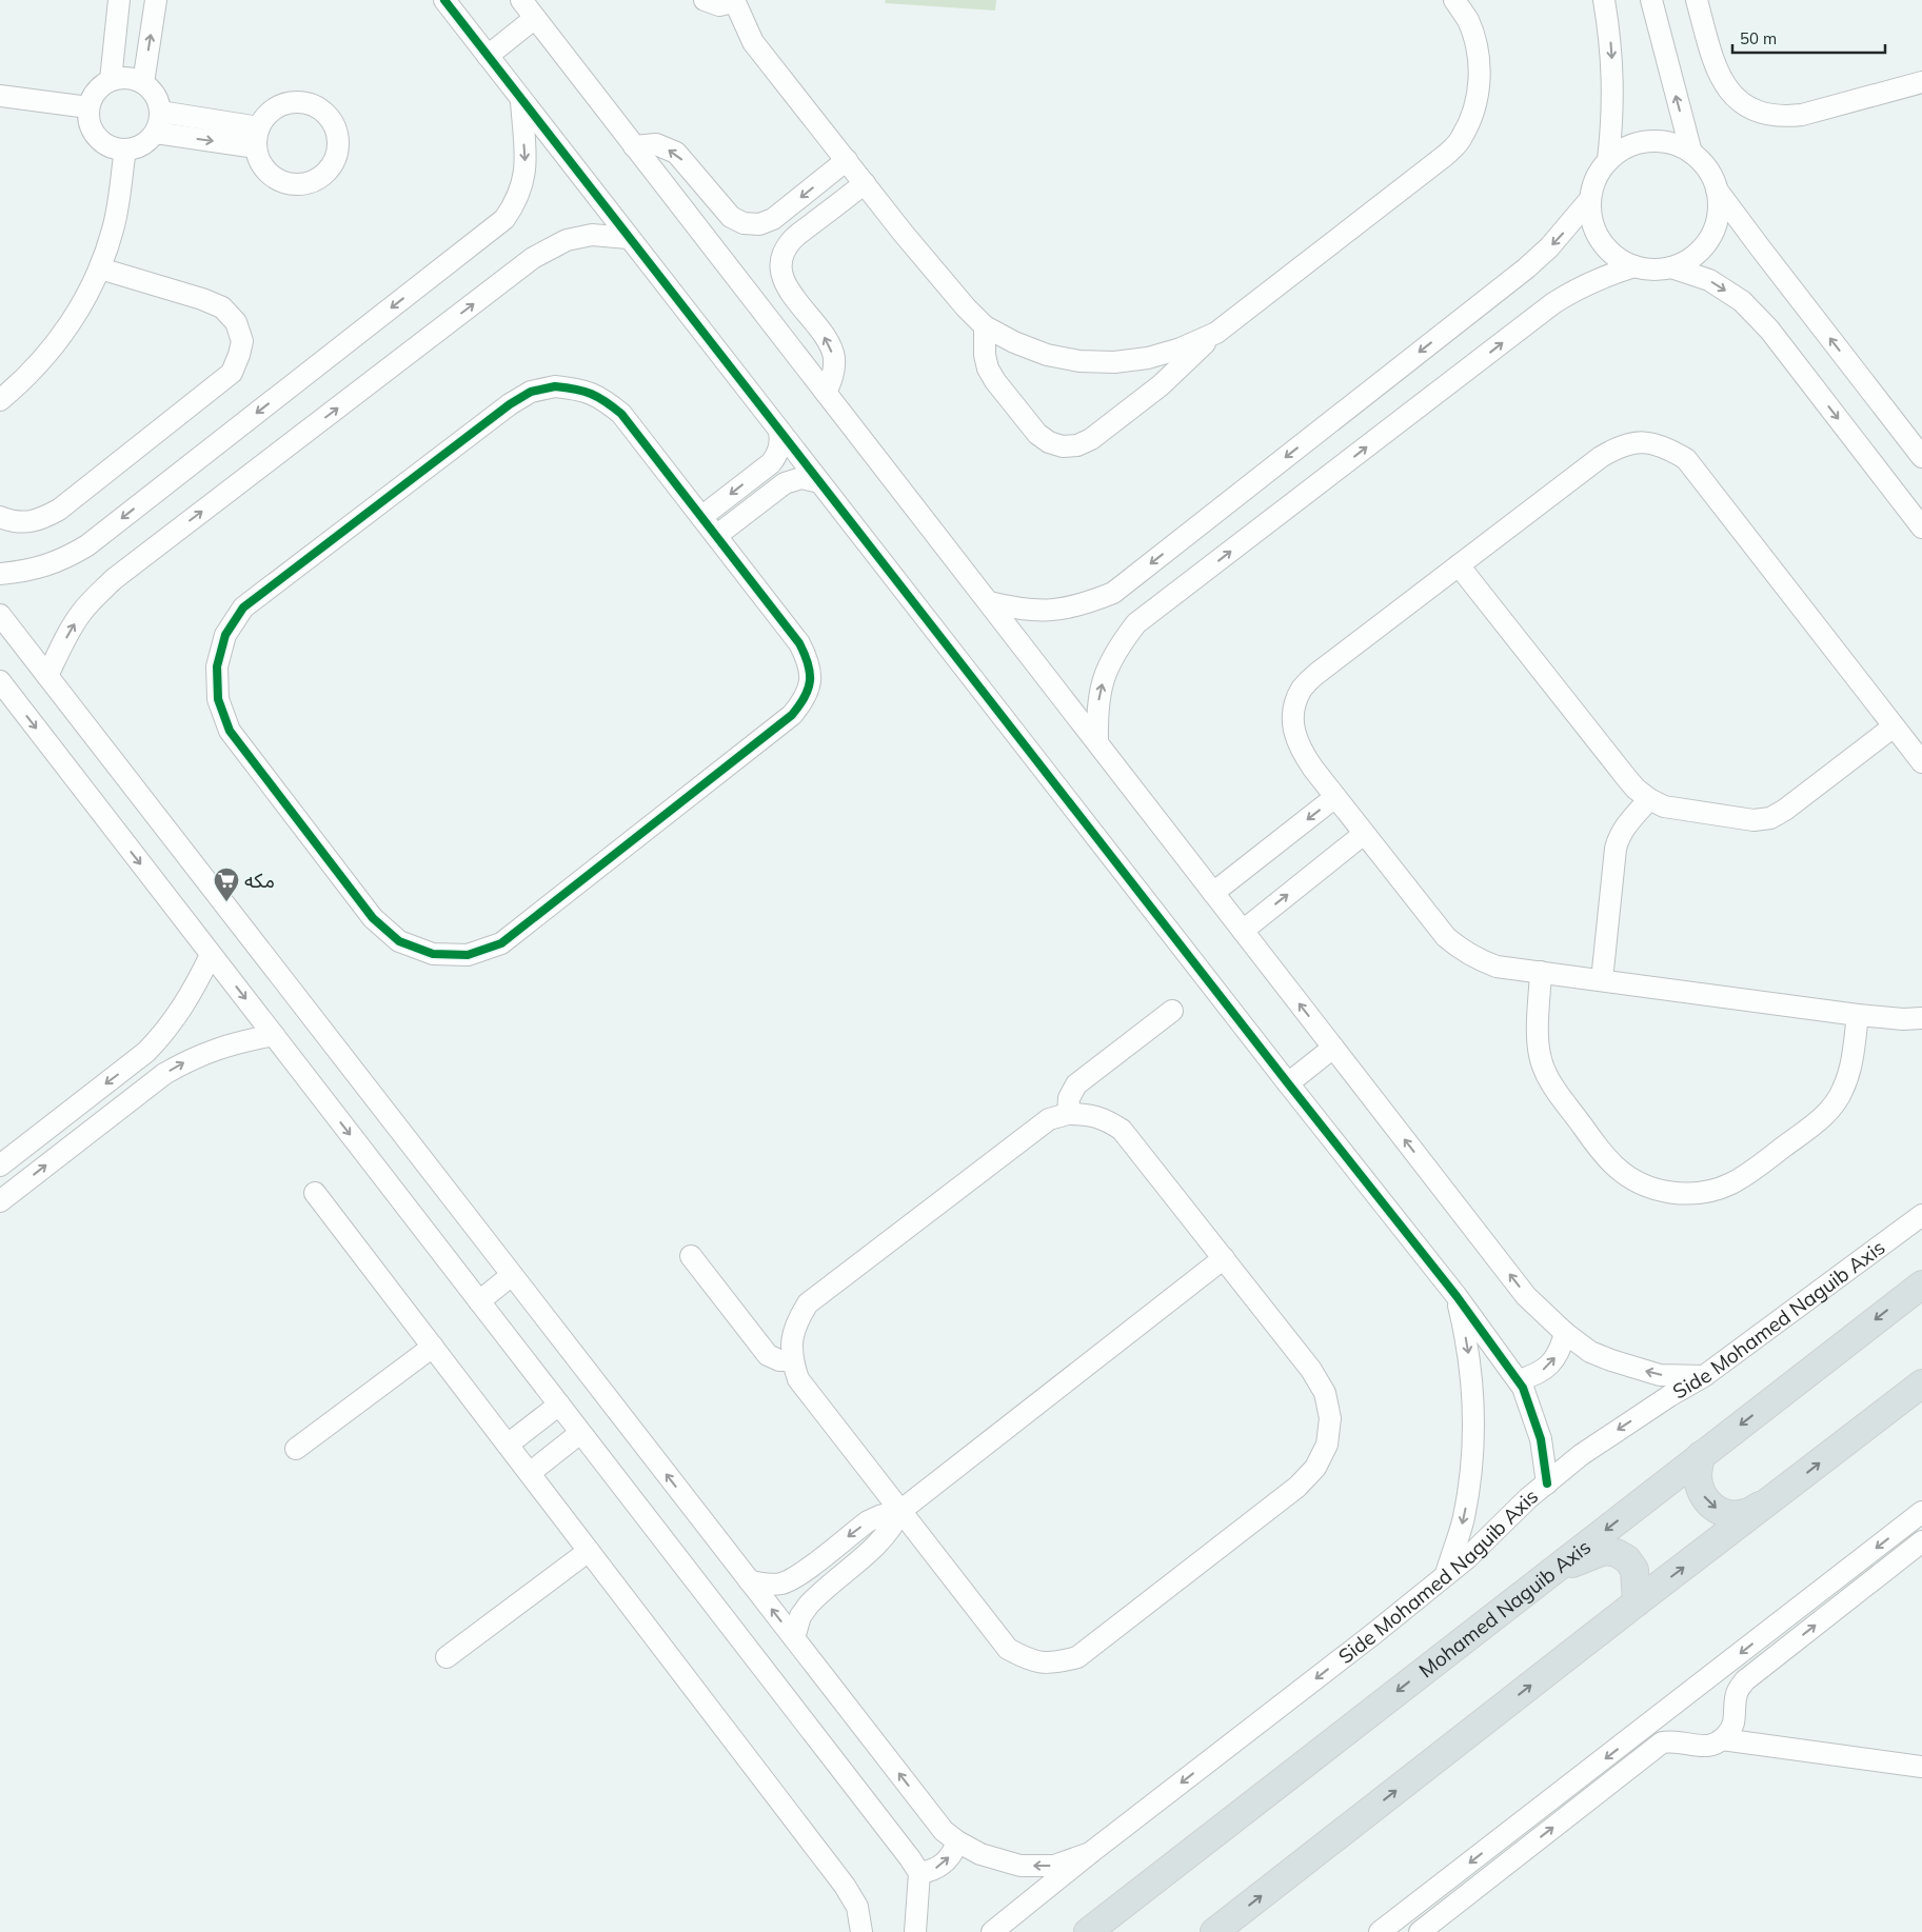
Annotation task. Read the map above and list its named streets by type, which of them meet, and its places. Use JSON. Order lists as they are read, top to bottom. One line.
{"streets":{"main road":["Mohamed Naguib Axis"],"street":["Side Mohamed Naguib Axis"]},"one_way":["Side Mohamed Naguib Axis"],"places":{"supermarket":["مكه"]},"scale_bar":"50 m"}
